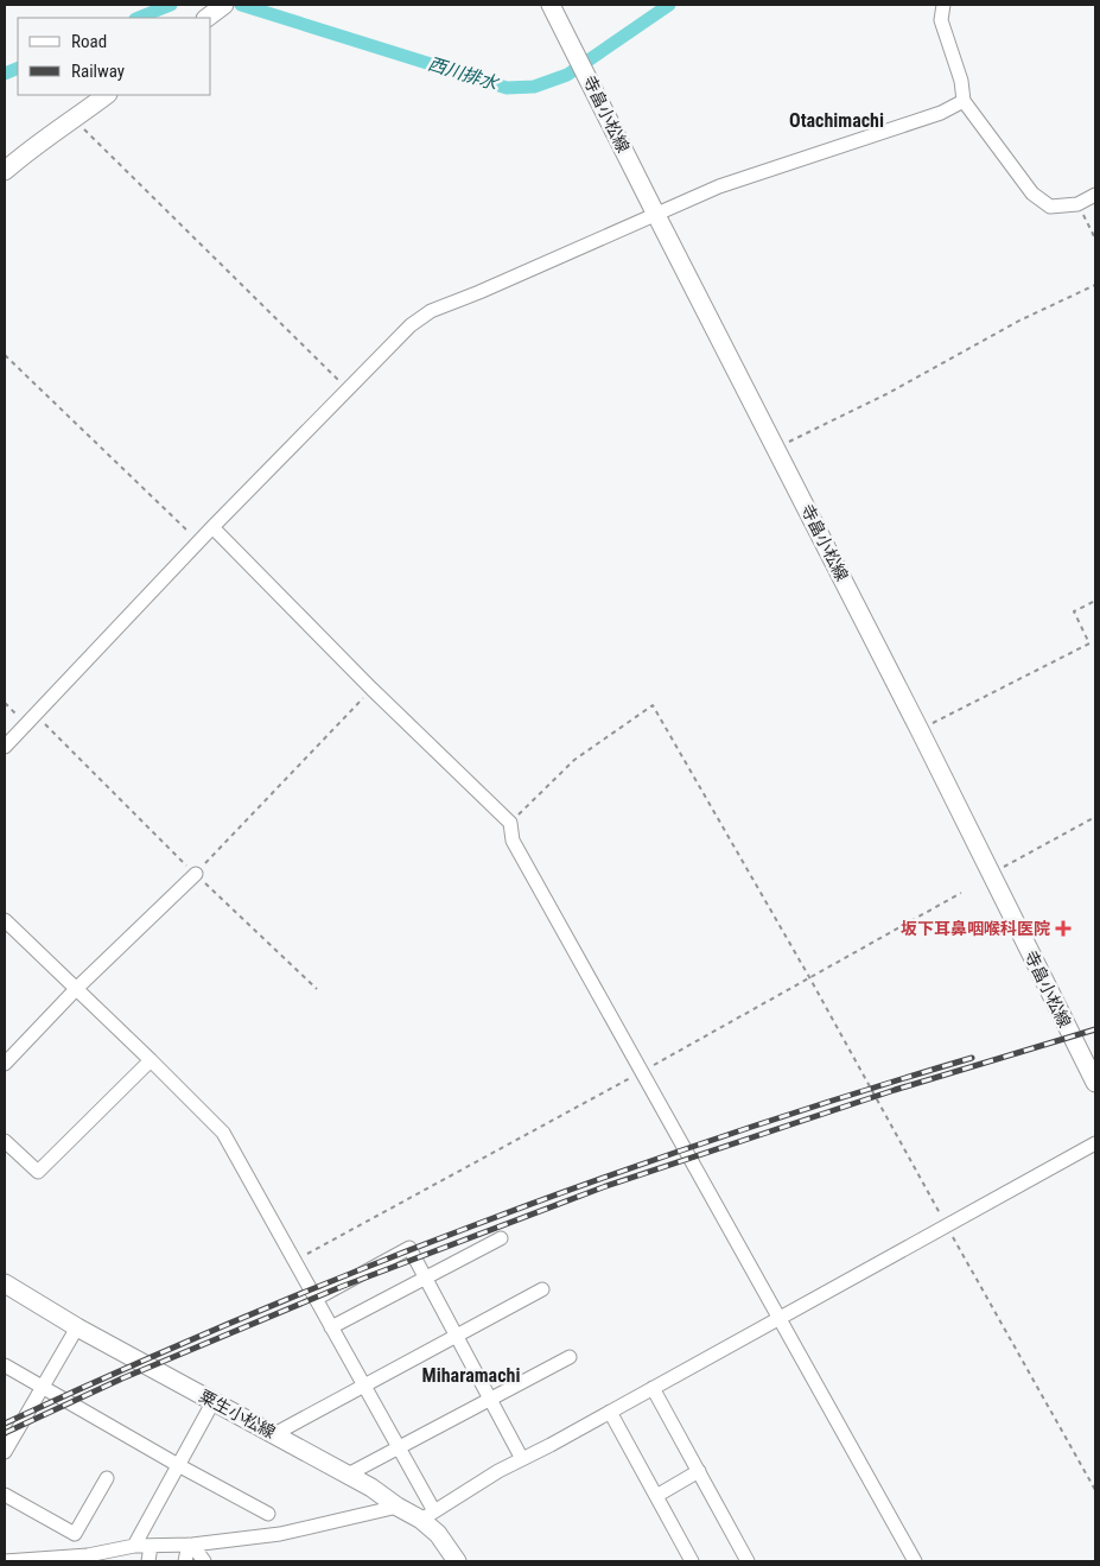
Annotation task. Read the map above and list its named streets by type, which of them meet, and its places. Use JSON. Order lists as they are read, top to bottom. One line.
{"streets":{"main road":["寺畠小松線","粟生小松線"]},"districts":["Otachimachi","Miharamachi"],"water":["西川排水"],"places":{"health":["坂下耳鼻咽喉科医院"]},"legend":["Road","Railway"]}
